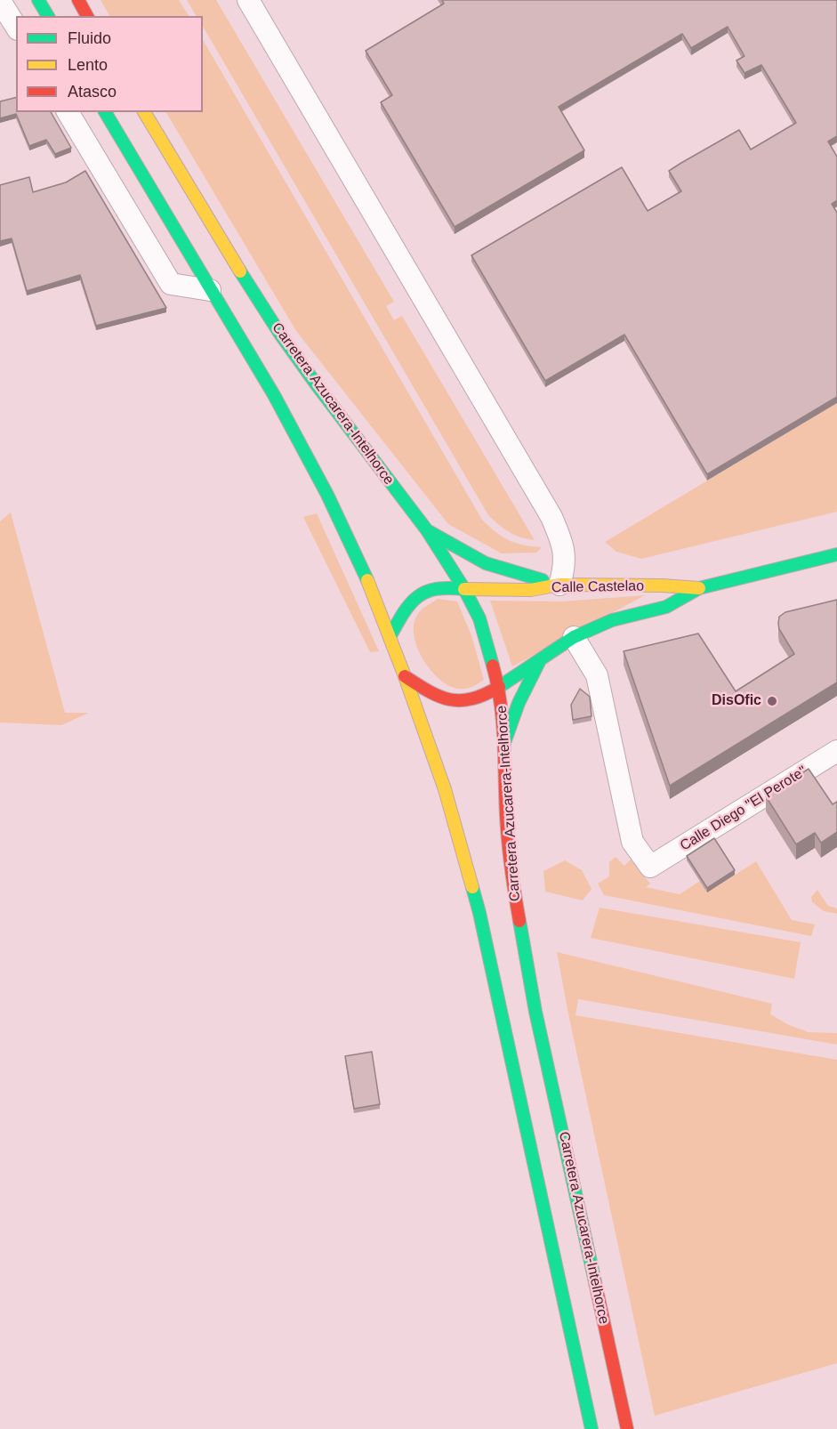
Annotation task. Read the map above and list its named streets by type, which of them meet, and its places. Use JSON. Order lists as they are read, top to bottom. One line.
{"streets":{"main road":["Carretera Azucarera-Intelhorce","Calle Castelao"],"street":["Calle Diego \"El Perote\""]},"crossings":[["Carretera Azucarera-Intelhorce","Calle Castelao"],["Calle Castelao","Calle Diego \"El Perote\""]],"places":["DisOfic"],"legend":["Fluido","Lento","Atasco"]}
